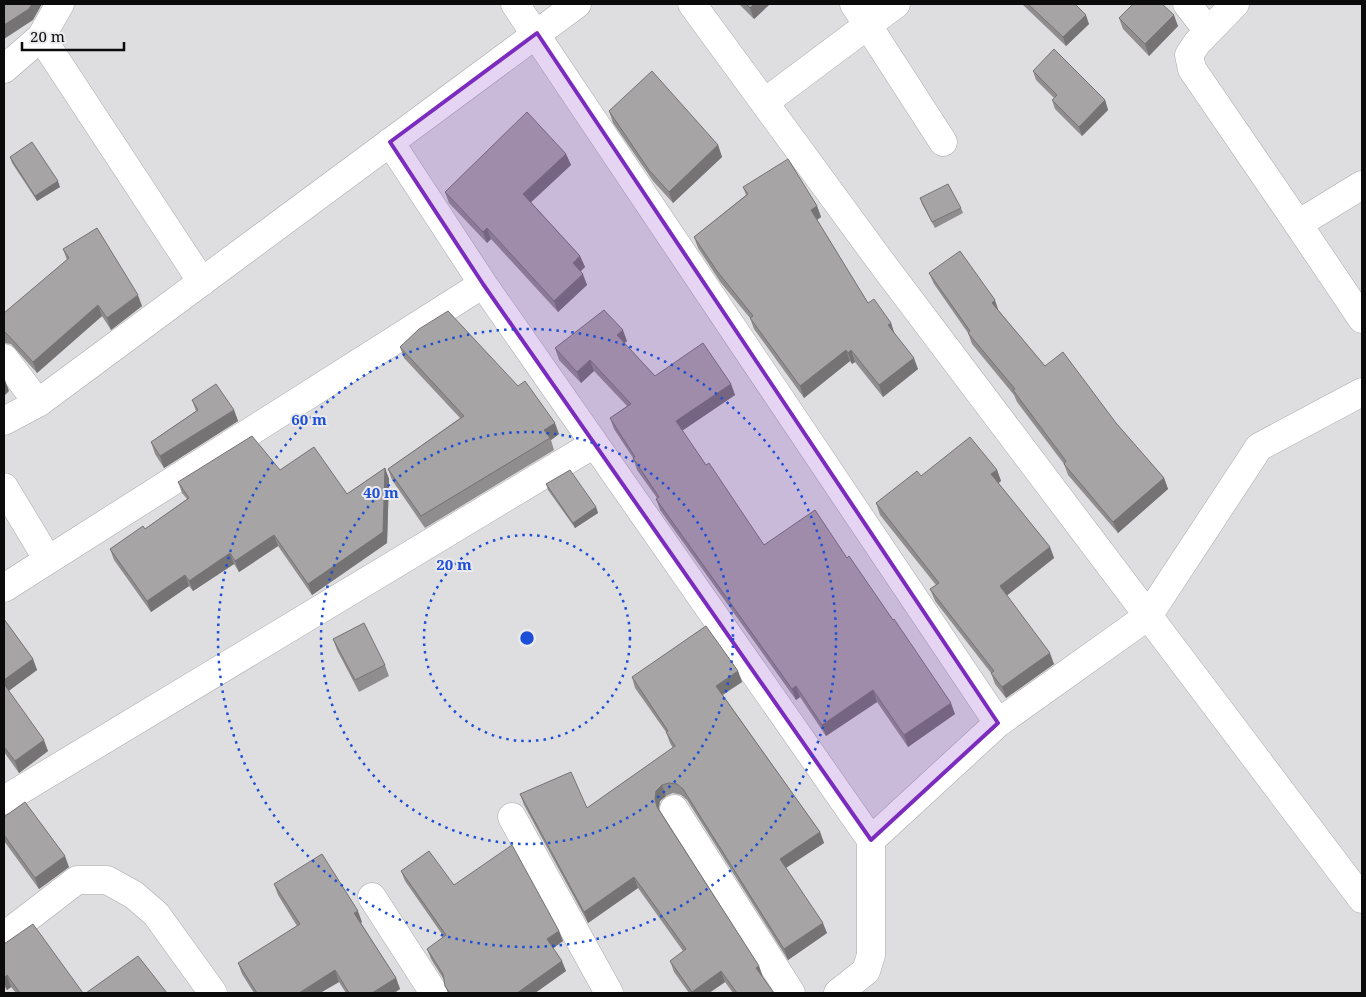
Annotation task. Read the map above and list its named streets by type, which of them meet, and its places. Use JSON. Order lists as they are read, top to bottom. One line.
{"scale_bar":"20 m","rings":["60 m","40 m","20 m"]}
